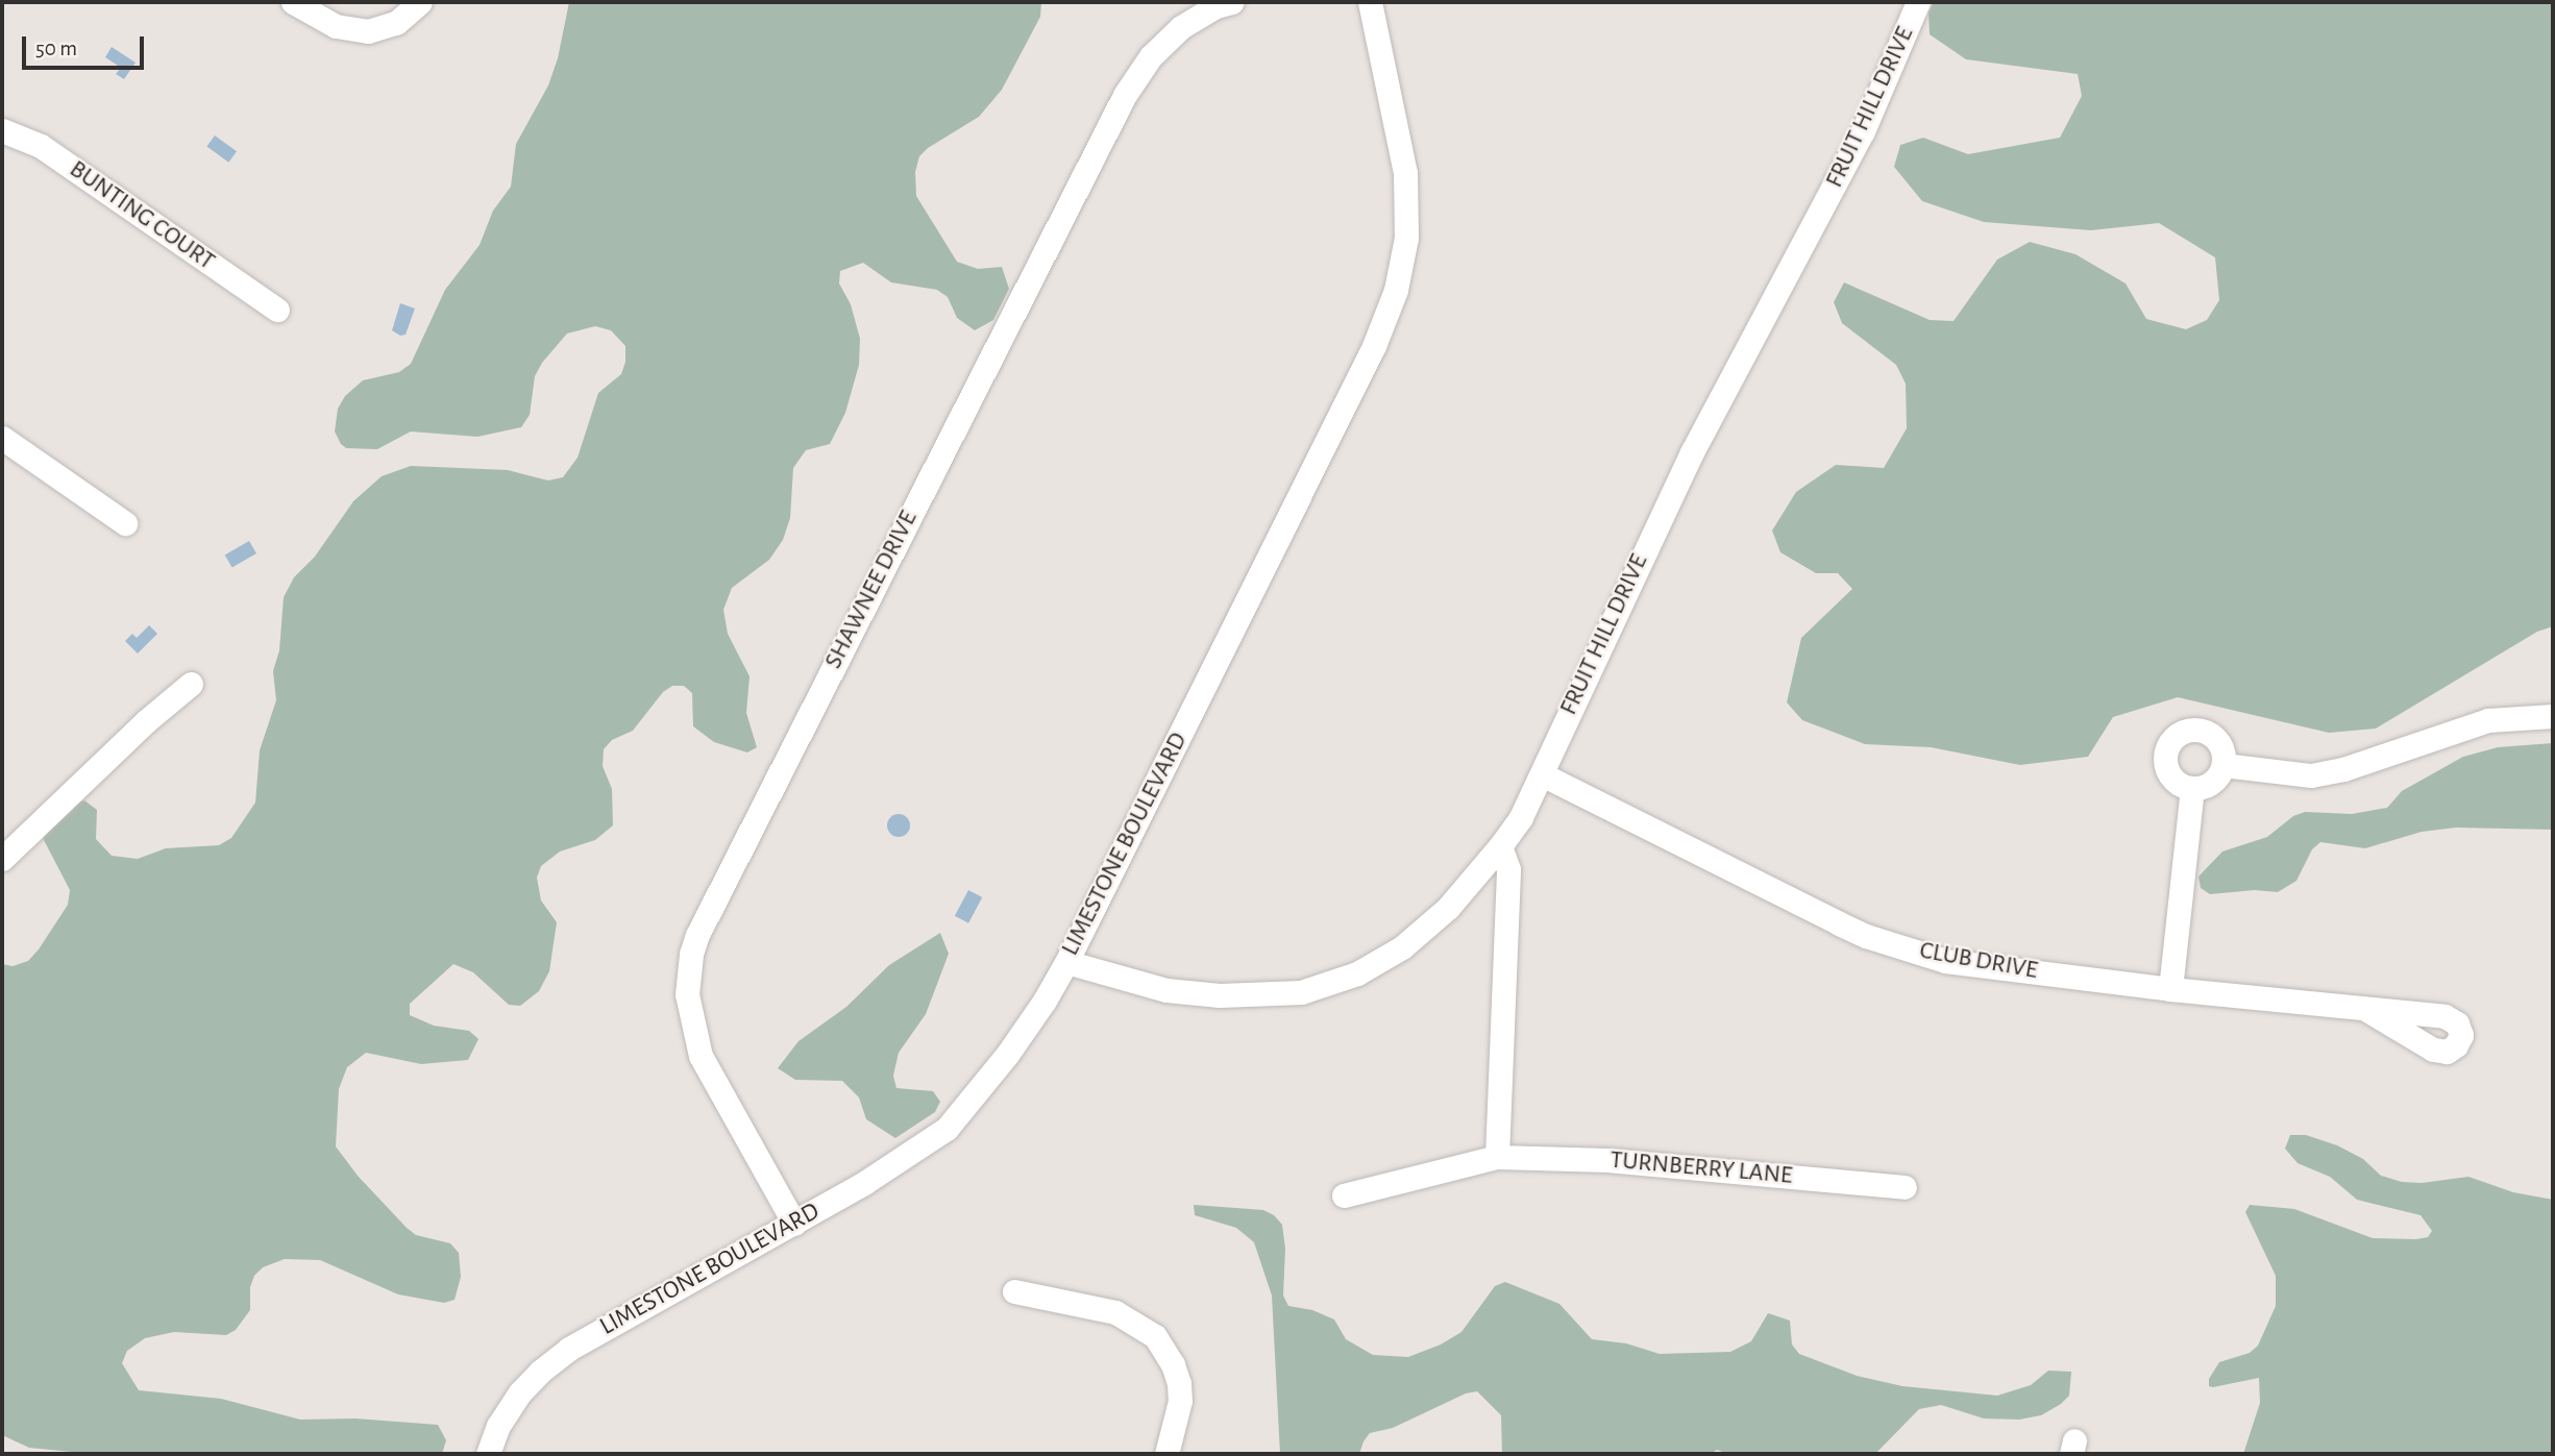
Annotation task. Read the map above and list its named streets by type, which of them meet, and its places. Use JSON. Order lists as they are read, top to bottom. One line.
{"streets":{"street":["FRUIT HILL DRIVE","BUNTING COURT","SHAWNEE DRIVE","LIMESTONE BOULEVARD","CLUB DRIVE","TURNBERRY LANE"]},"crossings":[["FRUIT HILL DRIVE","CLUB DRIVE"],["SHAWNEE DRIVE","LIMESTONE BOULEVARD"]],"scale_bar":"50 m"}
